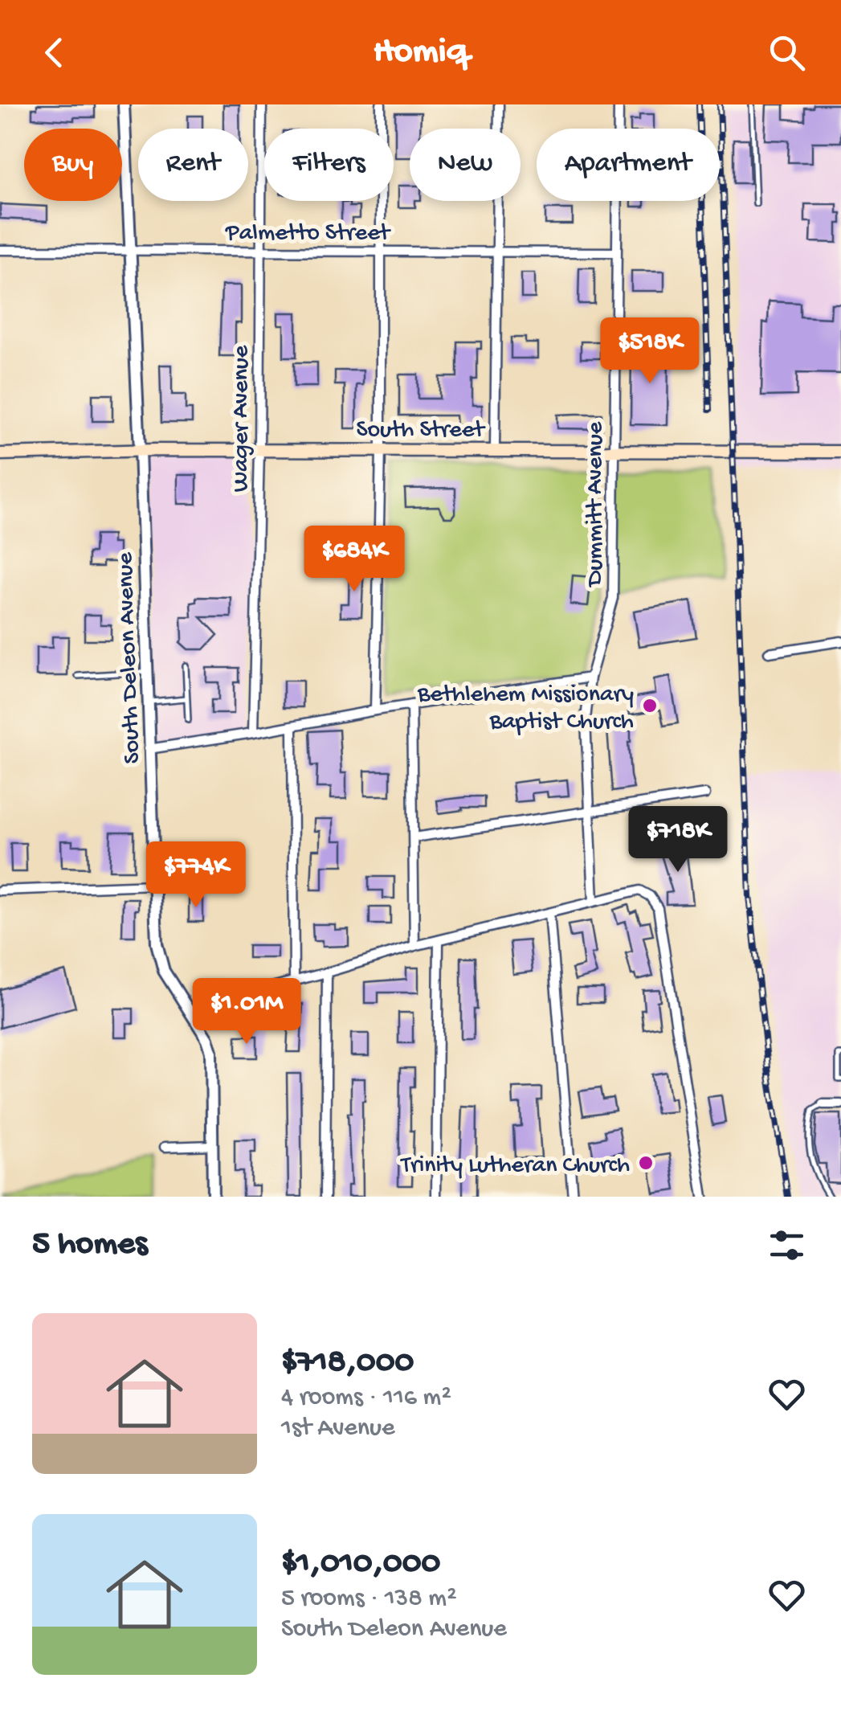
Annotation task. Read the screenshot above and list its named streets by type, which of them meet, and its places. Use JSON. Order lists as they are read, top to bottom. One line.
{"streets":{"main road":["South Street"],"street":["Palmetto Street","Wager Avenue","Dummitt Avenue","South Deleon Avenue"]},"crossings":[["Palmetto Street","Wager Avenue"],["Palmetto Street","Dummitt Avenue"],["Palmetto Street","South Deleon Avenue"],["Wager Avenue","South Street"],["South Street","Dummitt Avenue"],["South Street","South Deleon Avenue"]],"places":["Bethlehem Missionary Baptist Church","Trinity Lutheran Church"],"page":{"header":"Homiq","chip":["Buy","Rent","Filters","New","Apartment"],"price":["$518K","$684K","$718K","$774K","$1.01M"],"heading":"5 homes","list":[{"name":"$718,000","note":"4 rooms · 116 m² · 1st Avenue"},{"name":"$1,010,000","note":"5 rooms · 138 m² · South Deleon Avenue"}]}}
